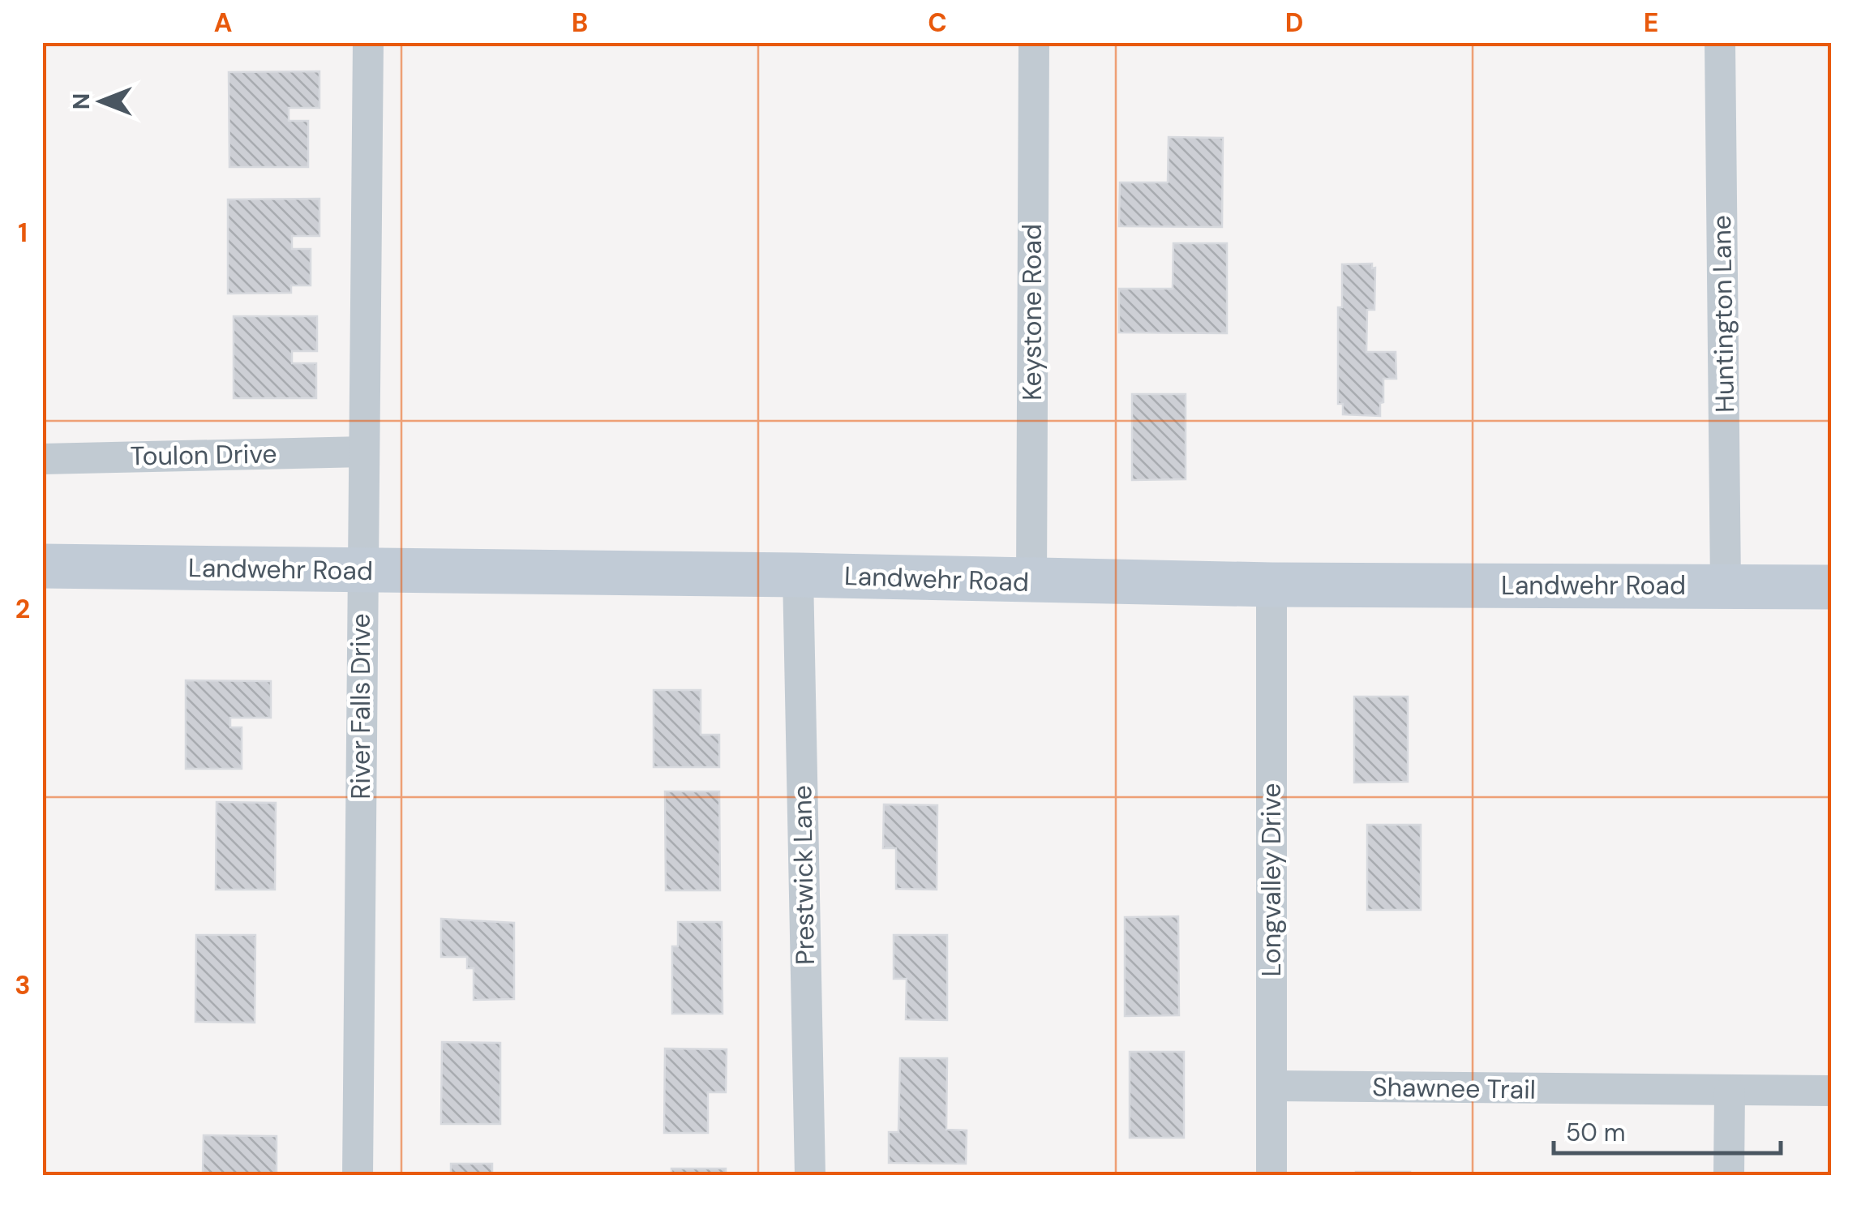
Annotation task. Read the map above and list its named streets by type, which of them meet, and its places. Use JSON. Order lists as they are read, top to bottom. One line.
{"streets":{"main road":["Landwehr Road"],"street":["Keystone Road","Huntington Lane","Toulon Drive","River Falls Drive","Prestwick Lane","Longvalley Drive","Shawnee Trail"]},"crossings":[["Keystone Road","Landwehr Road"],["Huntington Lane","Landwehr Road"],["Toulon Drive","River Falls Drive"],["Landwehr Road","River Falls Drive"],["Landwehr Road","Prestwick Lane"],["Landwehr Road","Longvalley Drive"],["Longvalley Drive","Shawnee Trail"]],"scale_bar":"50 m","north":"left","grid":{"columns":["A","B","C","D","E"],"rows":["1","2","3"]}}
